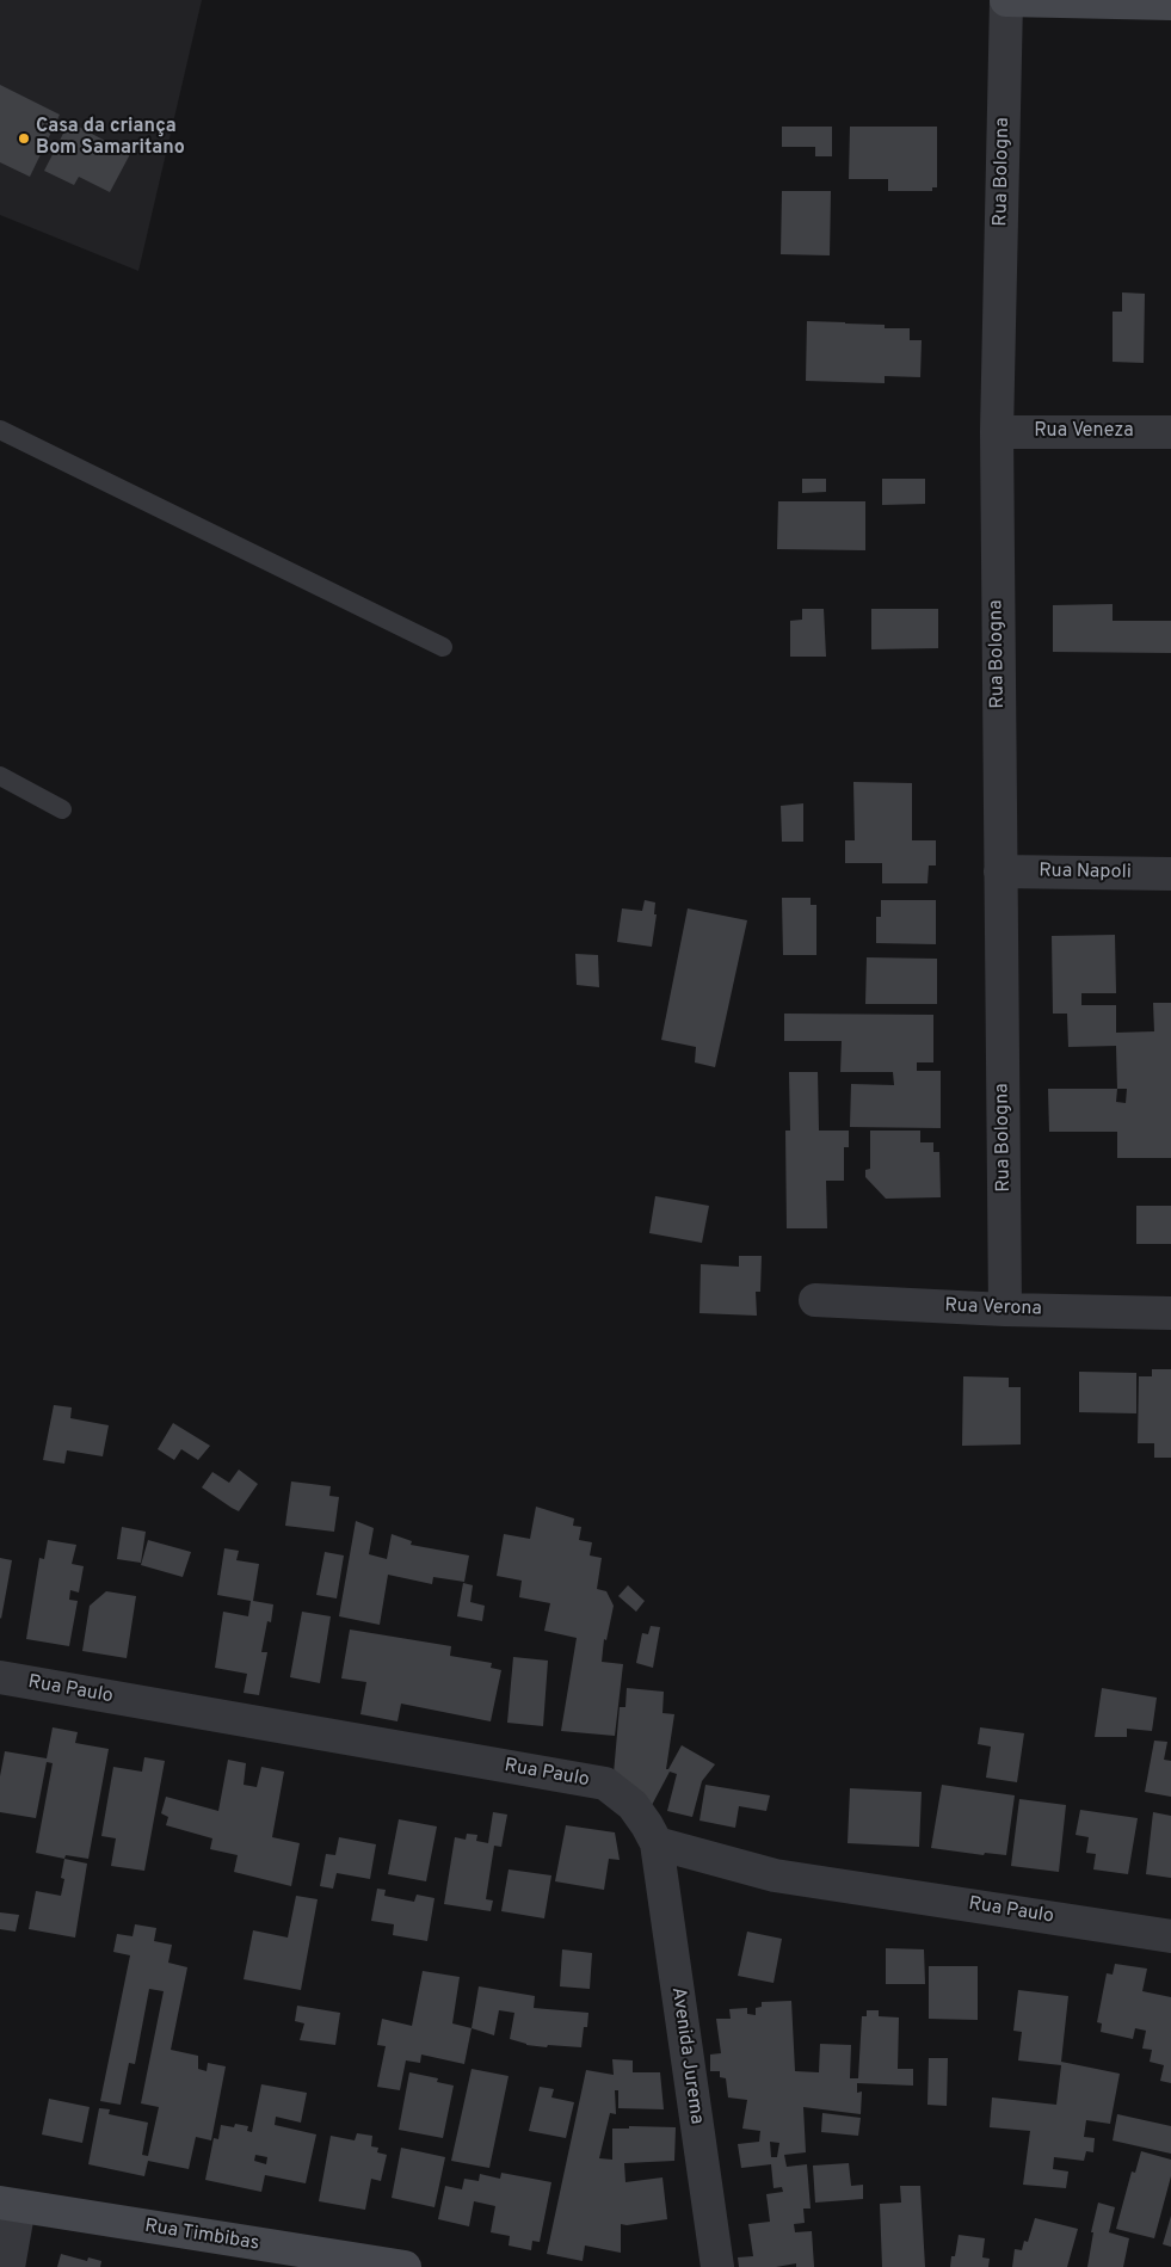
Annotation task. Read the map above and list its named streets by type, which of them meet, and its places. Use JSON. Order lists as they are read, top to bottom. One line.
{"streets":{"main road":["Rua Timbibas"],"street":["Rua Bologna","Rua Veneza","Rua Napoli","Rua Verona","Rua Paulo","Avenida Jurema"]},"crossings":[["Rua Bologna","Rua Veneza"],["Rua Bologna","Rua Napoli"],["Rua Bologna","Rua Verona"],["Rua Paulo","Avenida Jurema"]],"places":["Casa da criança Bom Samaritano"]}
